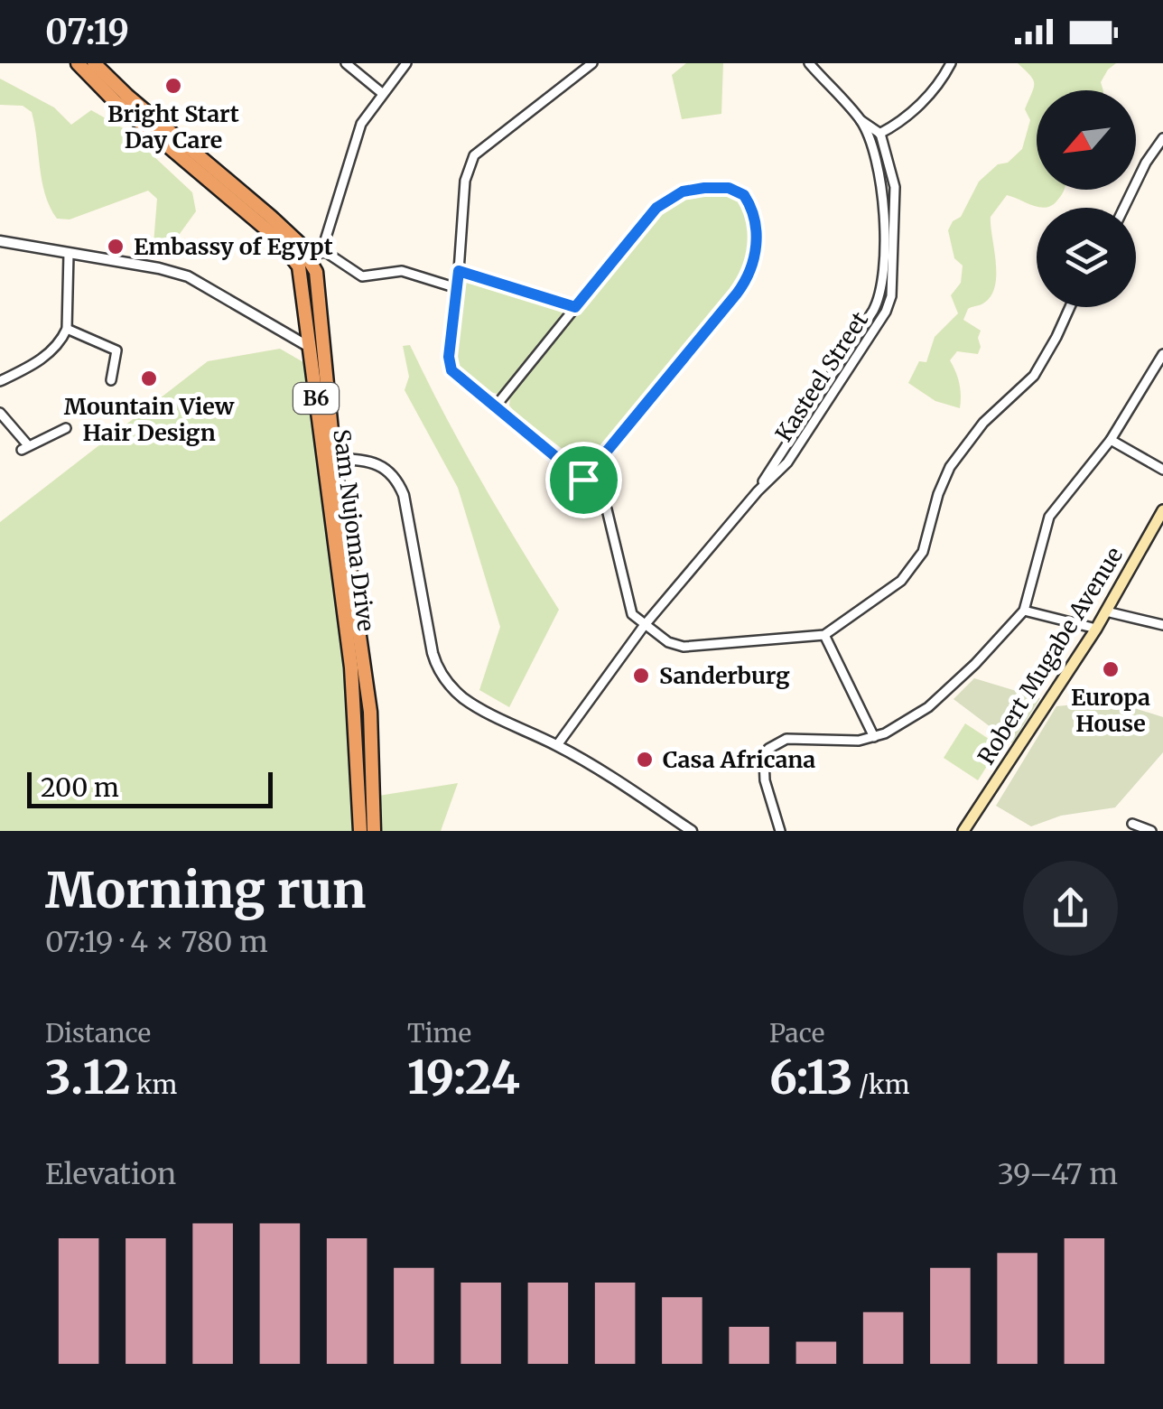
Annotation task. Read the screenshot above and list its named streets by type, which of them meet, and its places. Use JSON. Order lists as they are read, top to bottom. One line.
{"streets":{"highway":["B6","Sam Nujoma Drive"],"main road":["Robert Mugabe Avenue"],"street":["Kasteel Street"]},"places":["Bright Start Day Care","Embassy of Egypt","Mountain View Hair Design","Europa House","Sanderburg","Casa Africana"],"scale_bar":"200 m","north":"bottom left","page":{"status":"07:19","scale":"200 m","heading":["Morning run","07:19 · 4 × 780 m"],"stats":[["Distance","3.12 km"],["Time","19:24"],["Pace","6:13 /km"]],"chart":["Elevation","39–47 m"]}}
